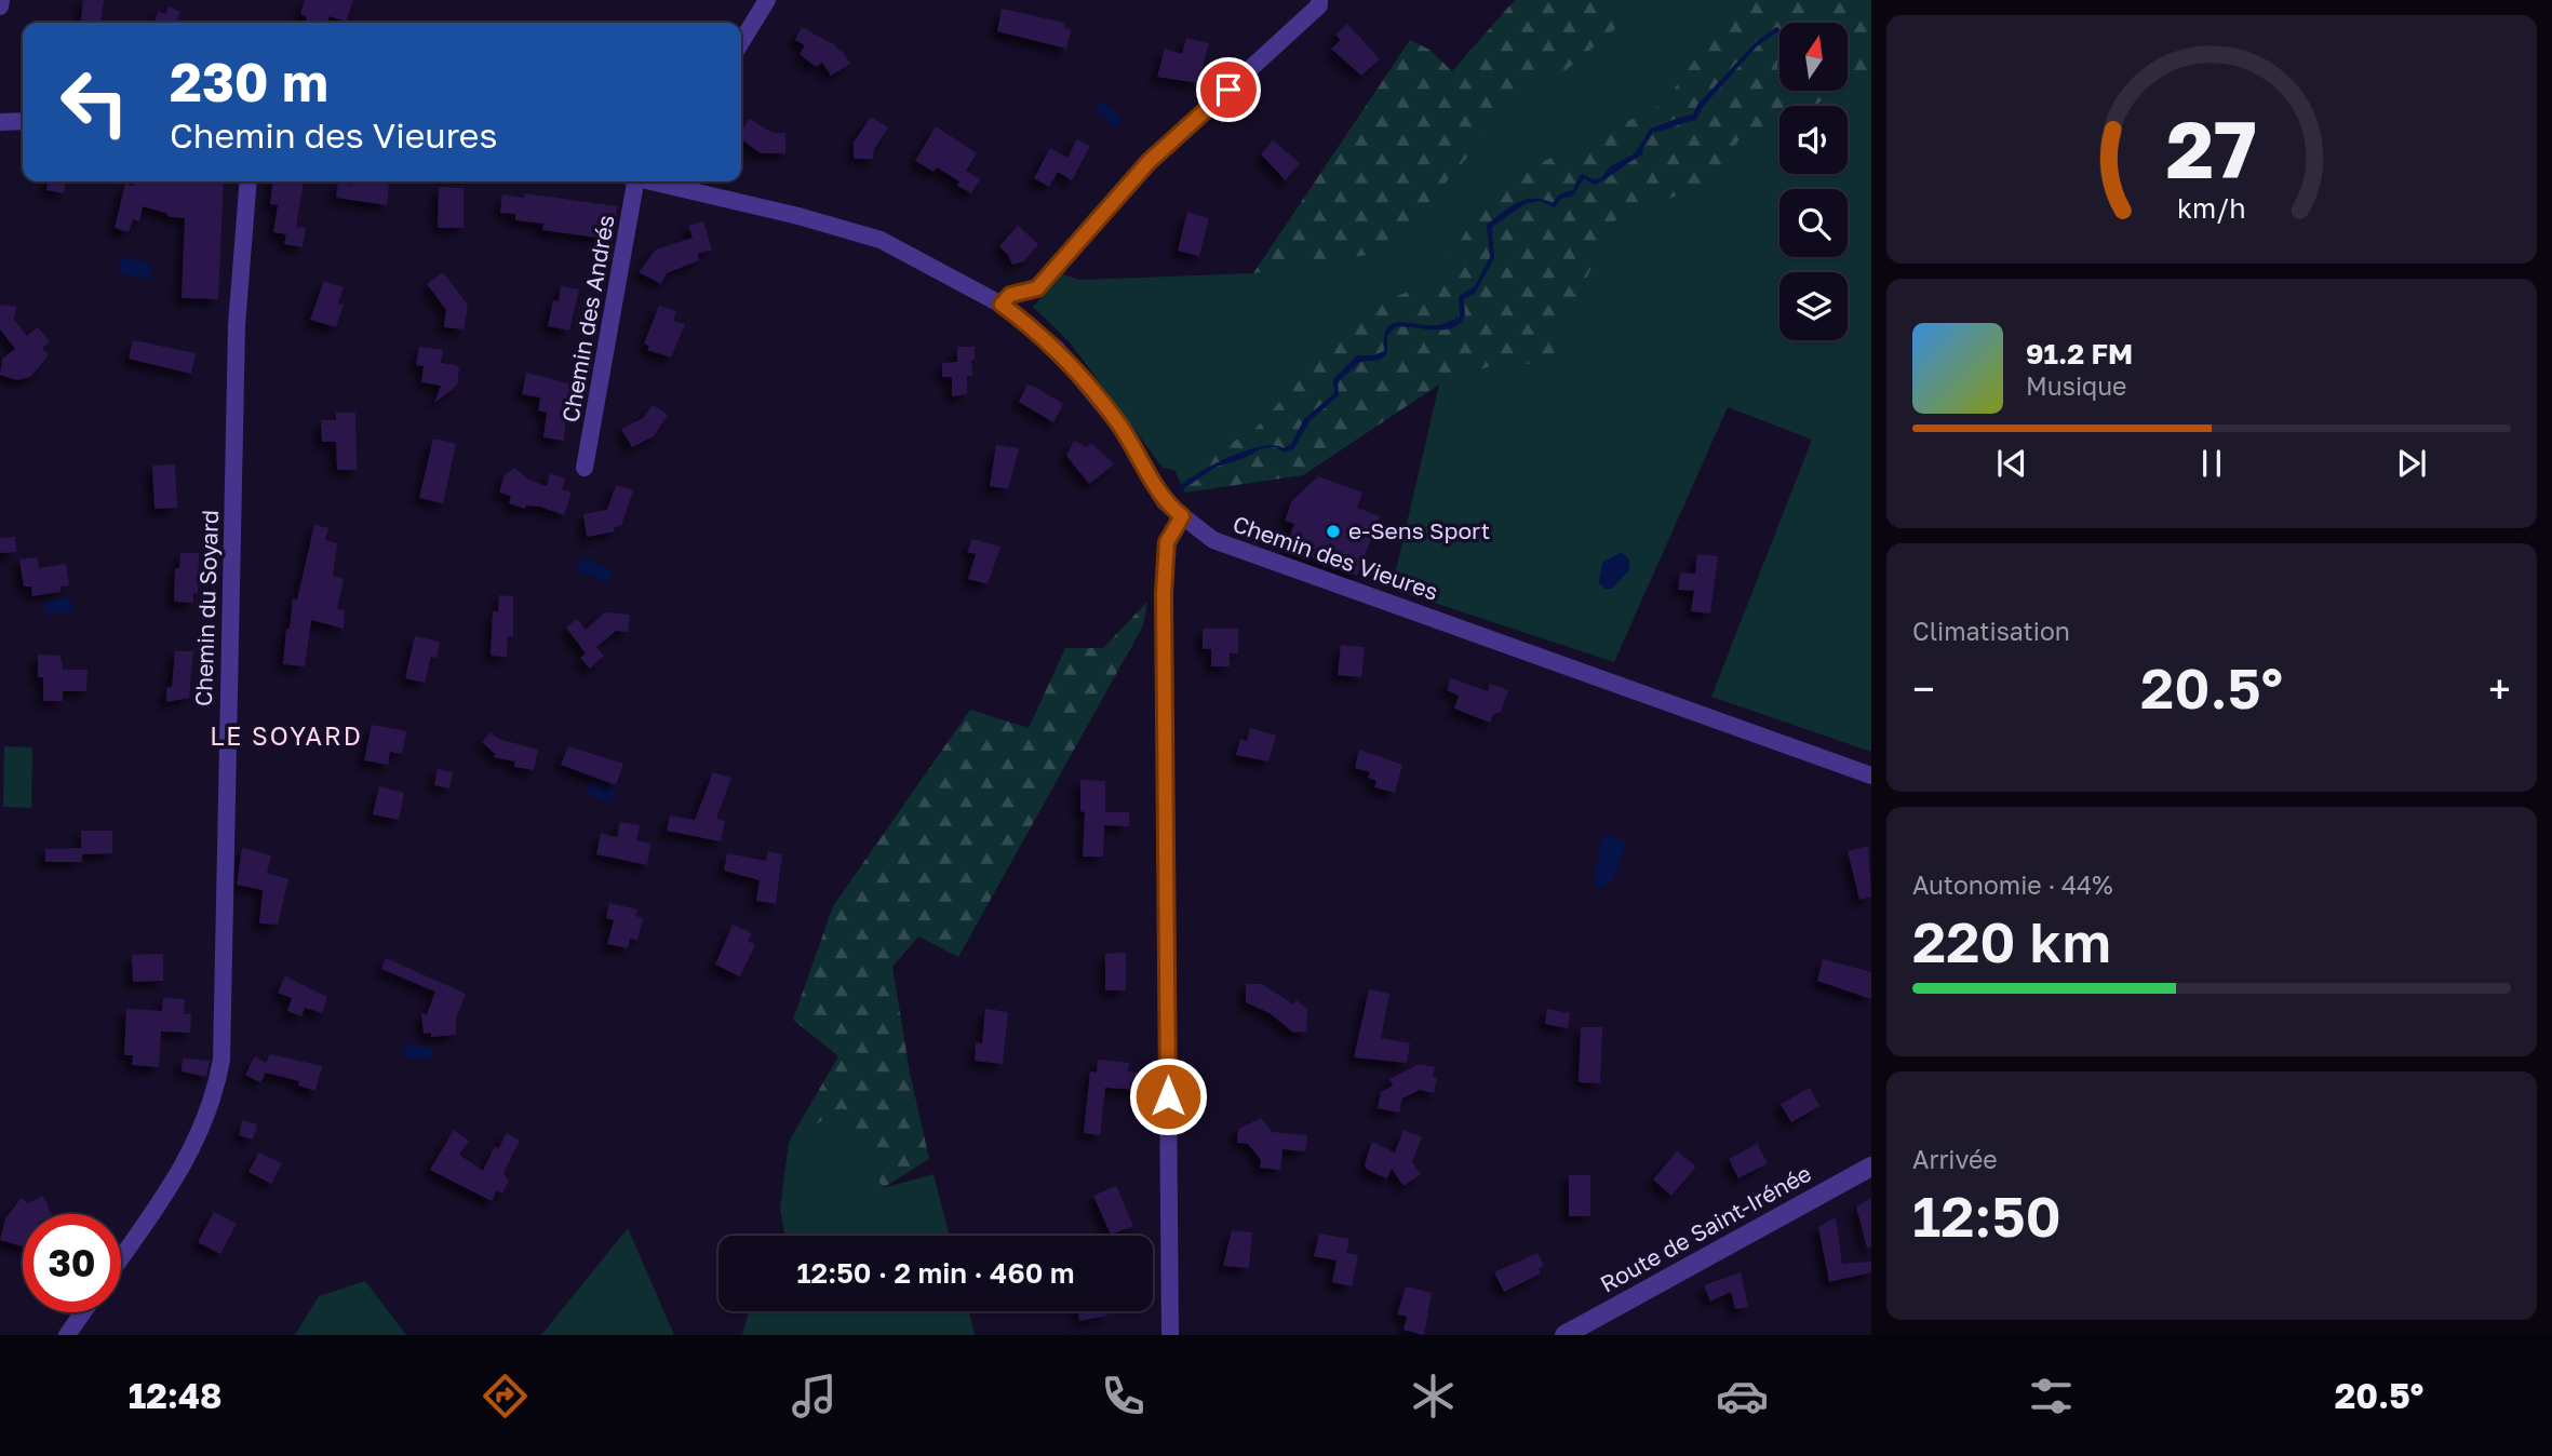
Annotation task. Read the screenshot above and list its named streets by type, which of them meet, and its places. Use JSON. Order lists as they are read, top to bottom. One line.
{"streets":{"street":["Chemin des Andrés","Chemin des Vieures","Chemin du Soyard","Route de Saint-Irénée"]},"districts":["LE SOYARD"],"places":["e-Sens Sport"],"north":"top","page":{"turn":["230 m","Chemin des Vieures"],"song":["91.2 FM","Musique"],"tile":["Climatisation",["Autonomie · 44%","220 km"],["Arrivée","12:50"]],"heat":["−","20.5°","+"],"limit":"30","trip":"12:50 · 2 min · 460 m","tabs":["12:48","20.5°"],"gauge":["27","km/h"]}}
